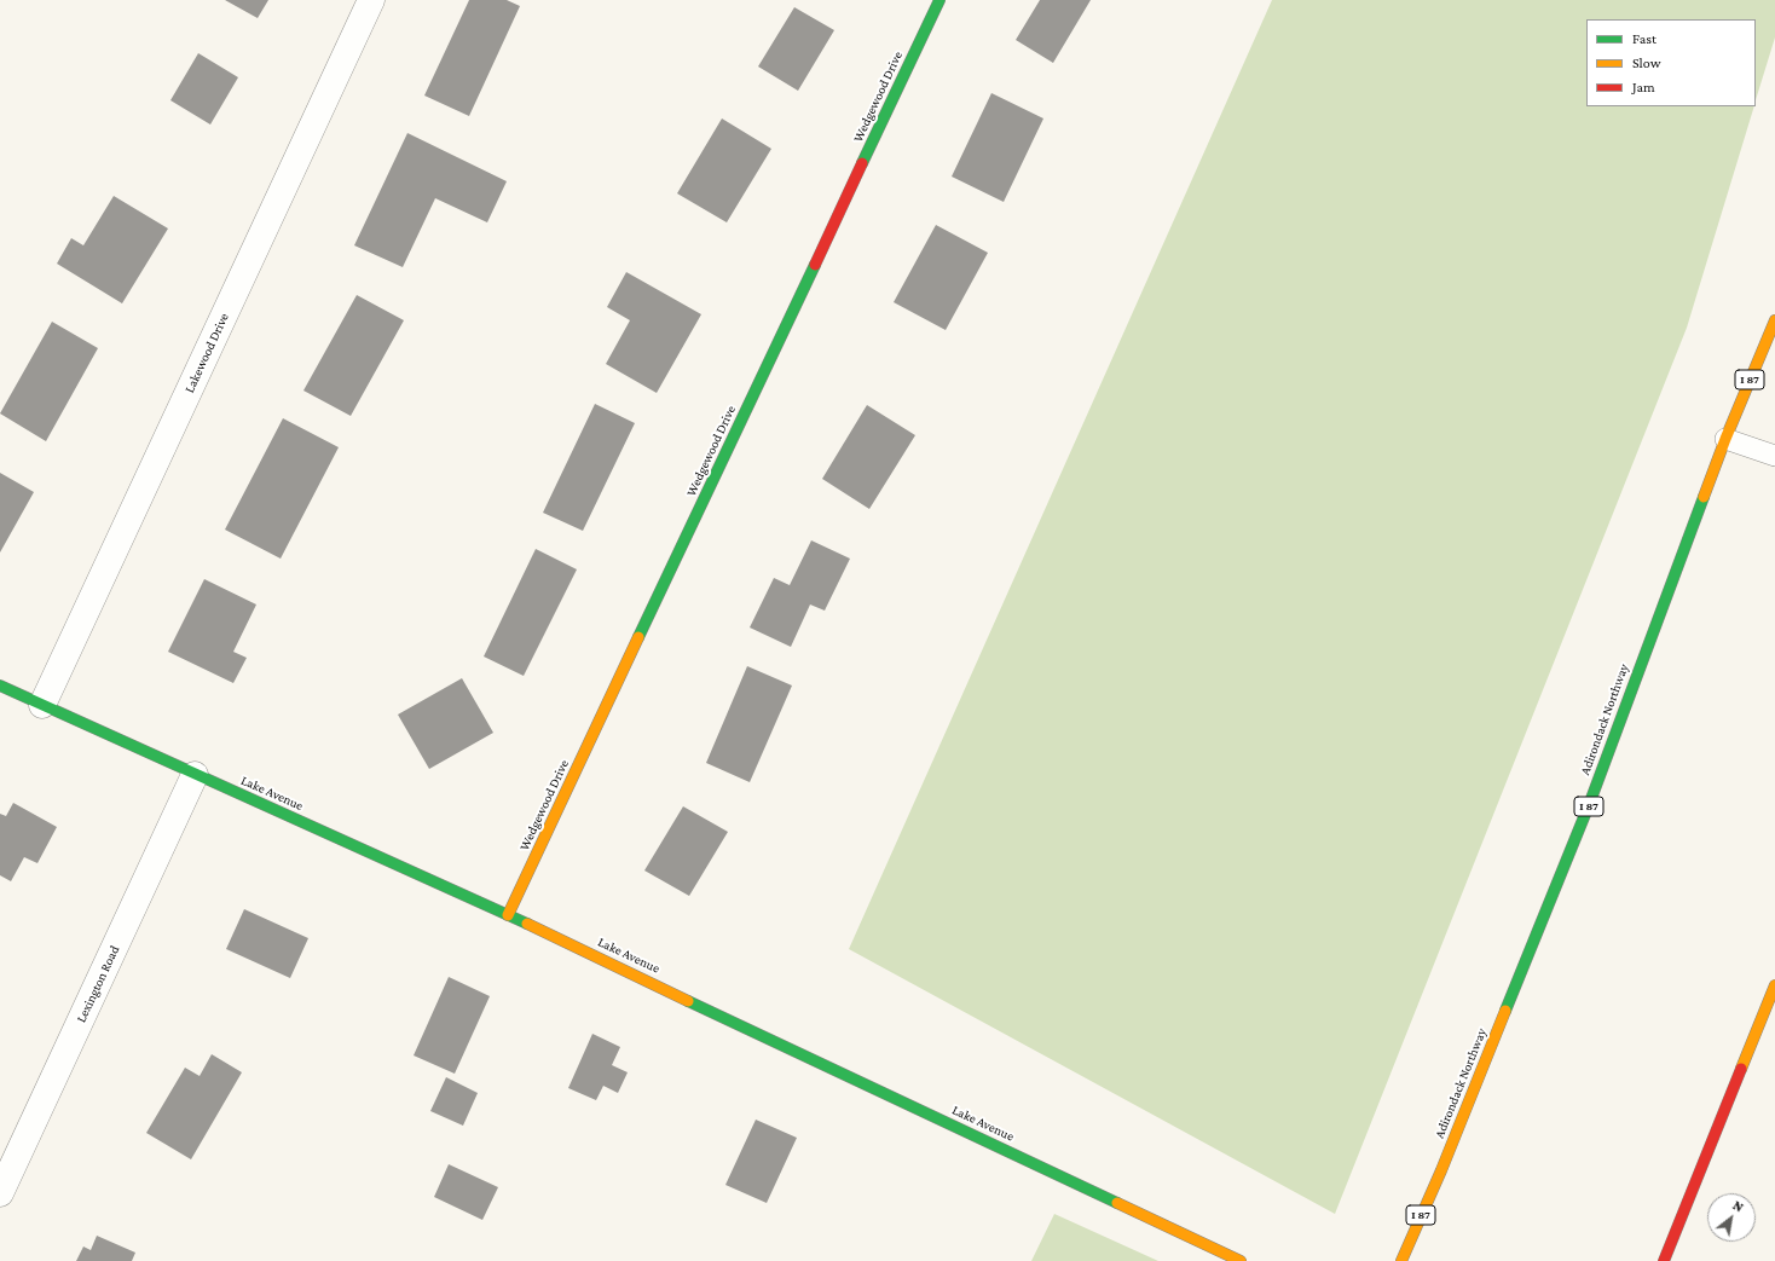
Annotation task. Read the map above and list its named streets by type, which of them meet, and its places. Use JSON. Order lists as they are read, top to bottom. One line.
{"streets":{"main road":["Wedgewood Drive","I 87","Adirondack Northway","Lake Avenue"],"street":["Lakewood Drive","Lexington Road"]},"crossings":[["Wedgewood Drive","Lake Avenue"],["Lakewood Drive","Lake Avenue"],["Lake Avenue","Lexington Road"]],"legend":["Fast","Slow","Jam"],"north":"top right"}
